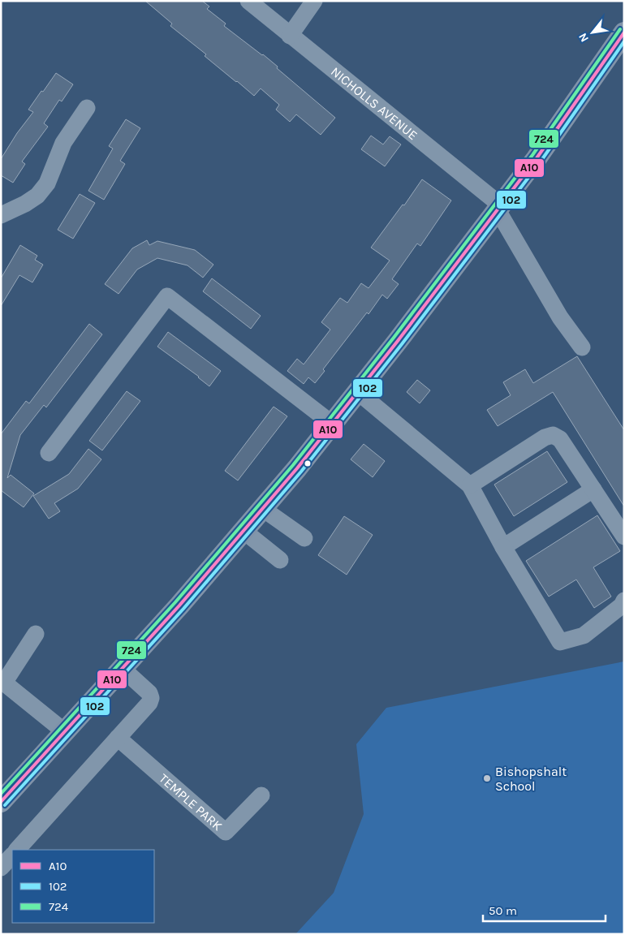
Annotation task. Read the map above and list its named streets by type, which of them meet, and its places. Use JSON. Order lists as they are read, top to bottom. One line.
{"streets":{"street":["NICHOLLS AVENUE","TEMPLE PARK"]},"places":["Bishopshalt School"],"lines":["transit line 724","transit line A10","transit line 102"],"legend":["A10","102","724"],"scale_bar":"50 m","north":"bottom left"}
